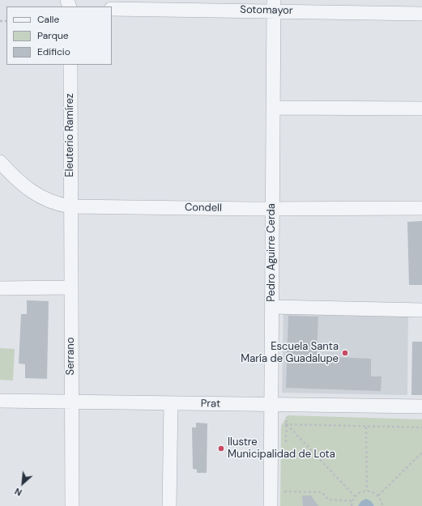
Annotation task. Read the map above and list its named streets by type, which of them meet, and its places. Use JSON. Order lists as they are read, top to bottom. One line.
{"streets":{"street":["Sotomayor","Eleuterio Ramírez","Condell","Pedro Aguirre Cerda","Serrano","Prat"]},"crossings":[["Sotomayor","Pedro Aguirre Cerda"],["Eleuterio Ramírez","Condell"],["Eleuterio Ramírez","Serrano"],["Condell","Pedro Aguirre Cerda"],["Condell","Serrano"],["Pedro Aguirre Cerda","Prat"],["Serrano","Prat"]],"places":["Escuela Santa María de Guadalupe","Ilustre Municipalidad de Lota"],"legend":["Calle","Parque","Edificio"],"north":"bottom left"}
